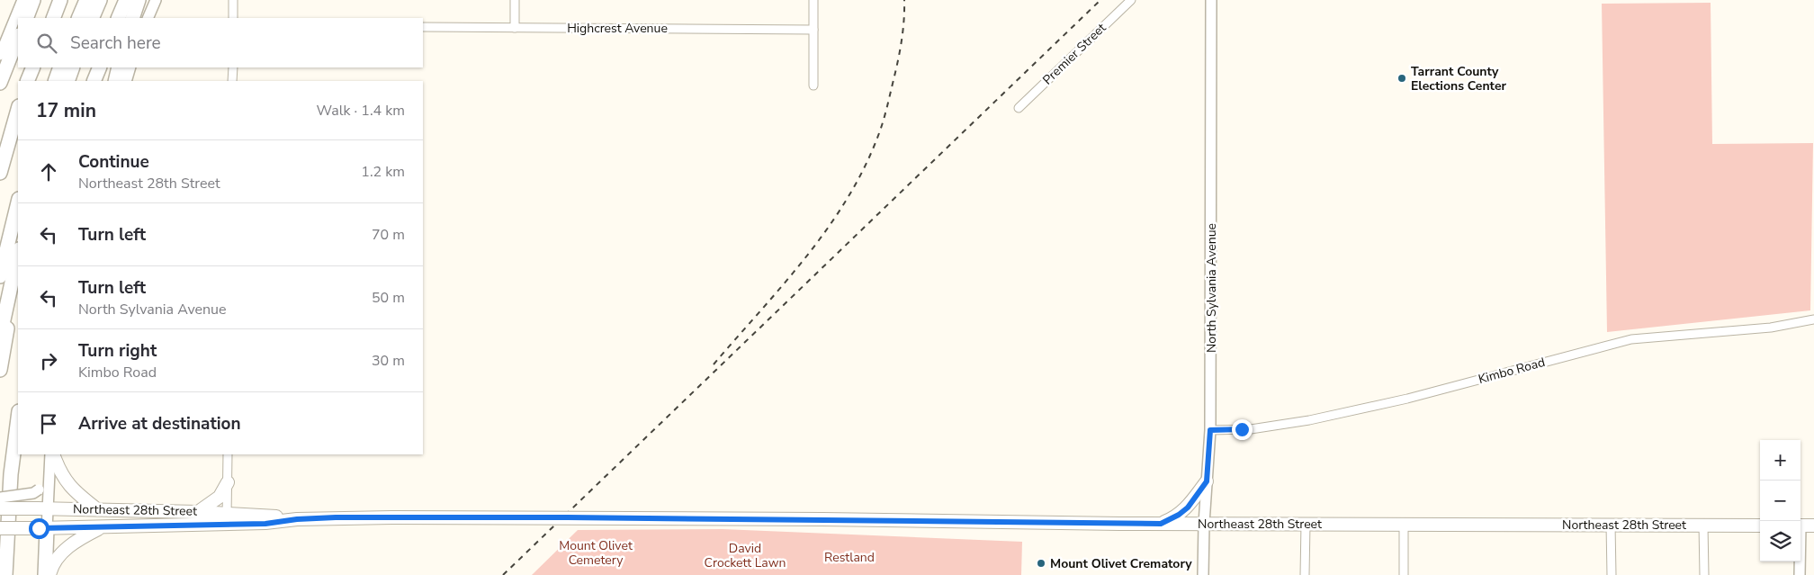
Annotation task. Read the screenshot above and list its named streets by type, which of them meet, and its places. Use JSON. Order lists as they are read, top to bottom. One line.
{"streets":{"main road":["North Sylvania Avenue","Northeast 28th Street"],"street":["Highcrest Avenue","Premier Street","Kimbo Road"]},"crossings":[["North Sylvania Avenue","Kimbo Road"],["North Sylvania Avenue","Northeast 28th Street"]],"parks":["Mount Olivet Cemetery","David Crockett Lawn","Restland"],"places":["Tarrant County Elections Center","Mount Olivet Crematory"],"page":{"search":"Search here","heading":["17 min","Walk · 1.4 km"],"list":[["Continue","Northeast 28th Street","1.2 km"],["Turn left","70 m"],["Turn left","North Sylvania Avenue","50 m"],["Turn right","Kimbo Road","30 m"],"Arrive at destination"],"map_buttons":["+","−"]}}
